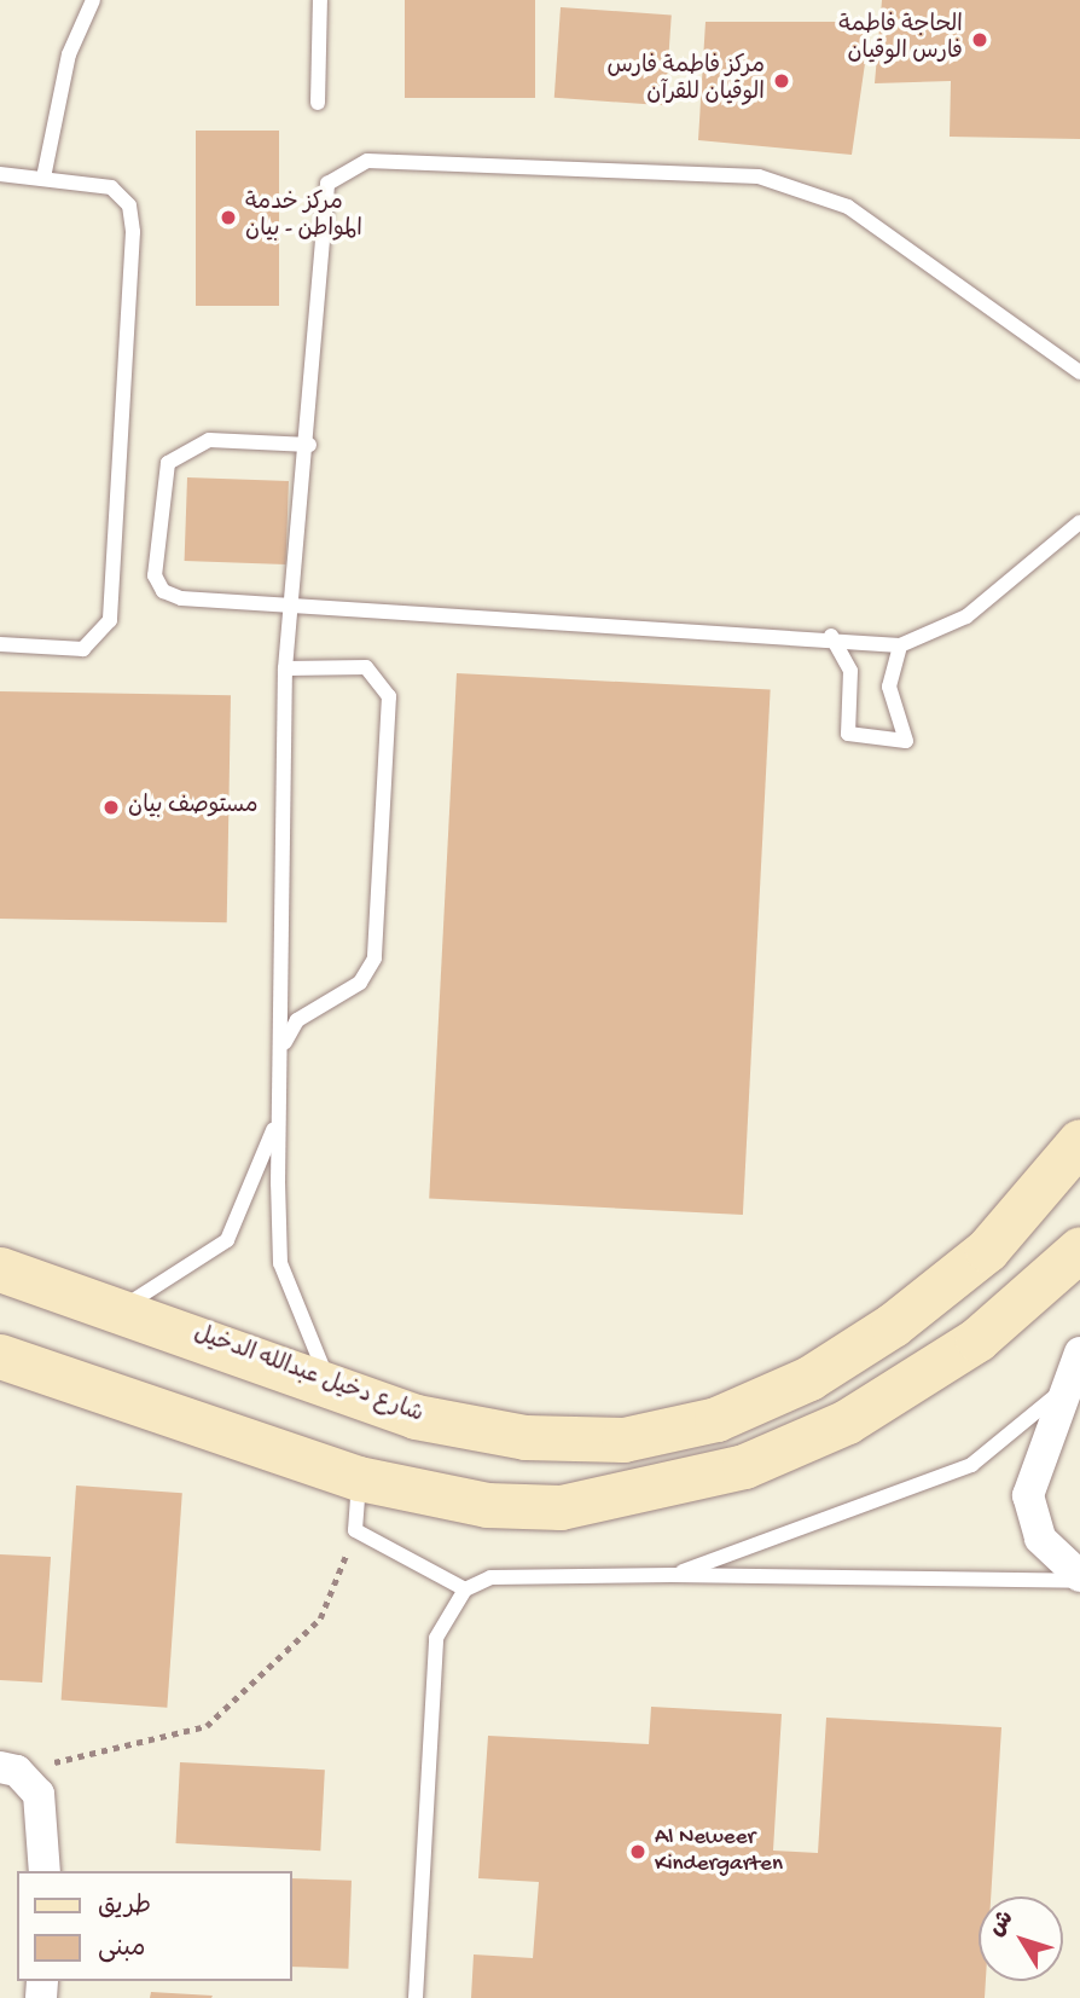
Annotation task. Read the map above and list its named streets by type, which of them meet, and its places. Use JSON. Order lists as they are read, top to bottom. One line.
{"streets":{"street":["شارع دخيل عبدالله الدخيل"]},"places":["الحاجة فاطمة فارس الوقيان","مركز فاطمة فارس الوقيان للقرآن","مركز خدمة المواطن - بيان","مستوصف بيان","Al Neweer Kindergarten"],"legend":["طريق","مبنى"],"north":"top left"}
